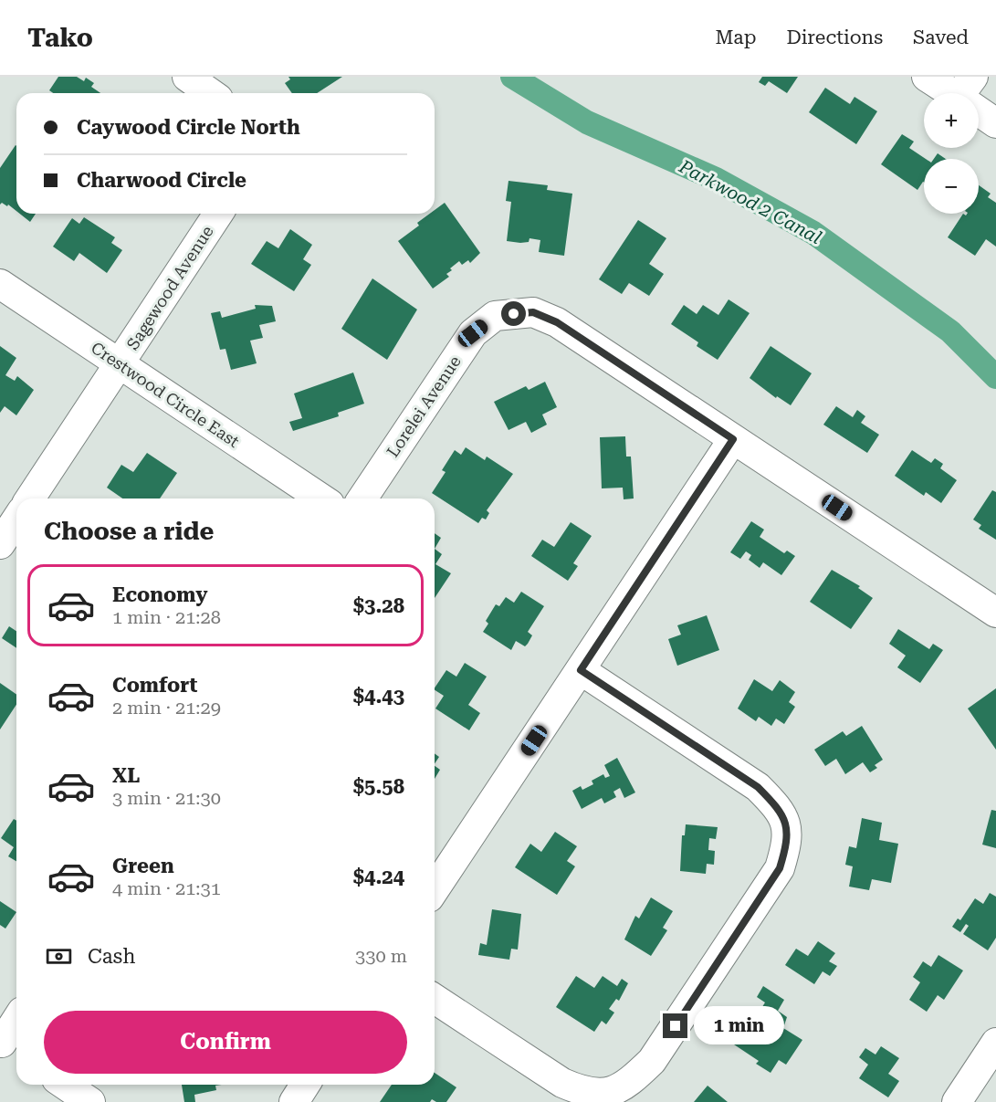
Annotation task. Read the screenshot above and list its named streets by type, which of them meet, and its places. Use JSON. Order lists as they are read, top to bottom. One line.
{"streets":{"street":["Sagewood Avenue","Crestwood Circle East","Lorelei Avenue"]},"crossings":[["Sagewood Avenue","Crestwood Circle East"]],"water":["Parkwood 2 Canal"],"page":{"header":"Tako","nav":["Map","Directions","Saved"],"map_buttons":["+","−"],"banner":["Caywood Circle North","Charwood Circle"],"heading":"Choose a ride","list":[{"name":"Economy","note":"1 min · 21:28","value":"$3.28"},{"name":"Comfort","note":"2 min · 21:29","value":"$4.43"},{"name":"XL","note":"3 min · 21:30","value":"$5.58"},{"name":"Green","note":"4 min · 21:31","value":"$4.24"}],"pay":["Cash","330 m"],"buttons":"Confirm","bubble":"1 min"}}
